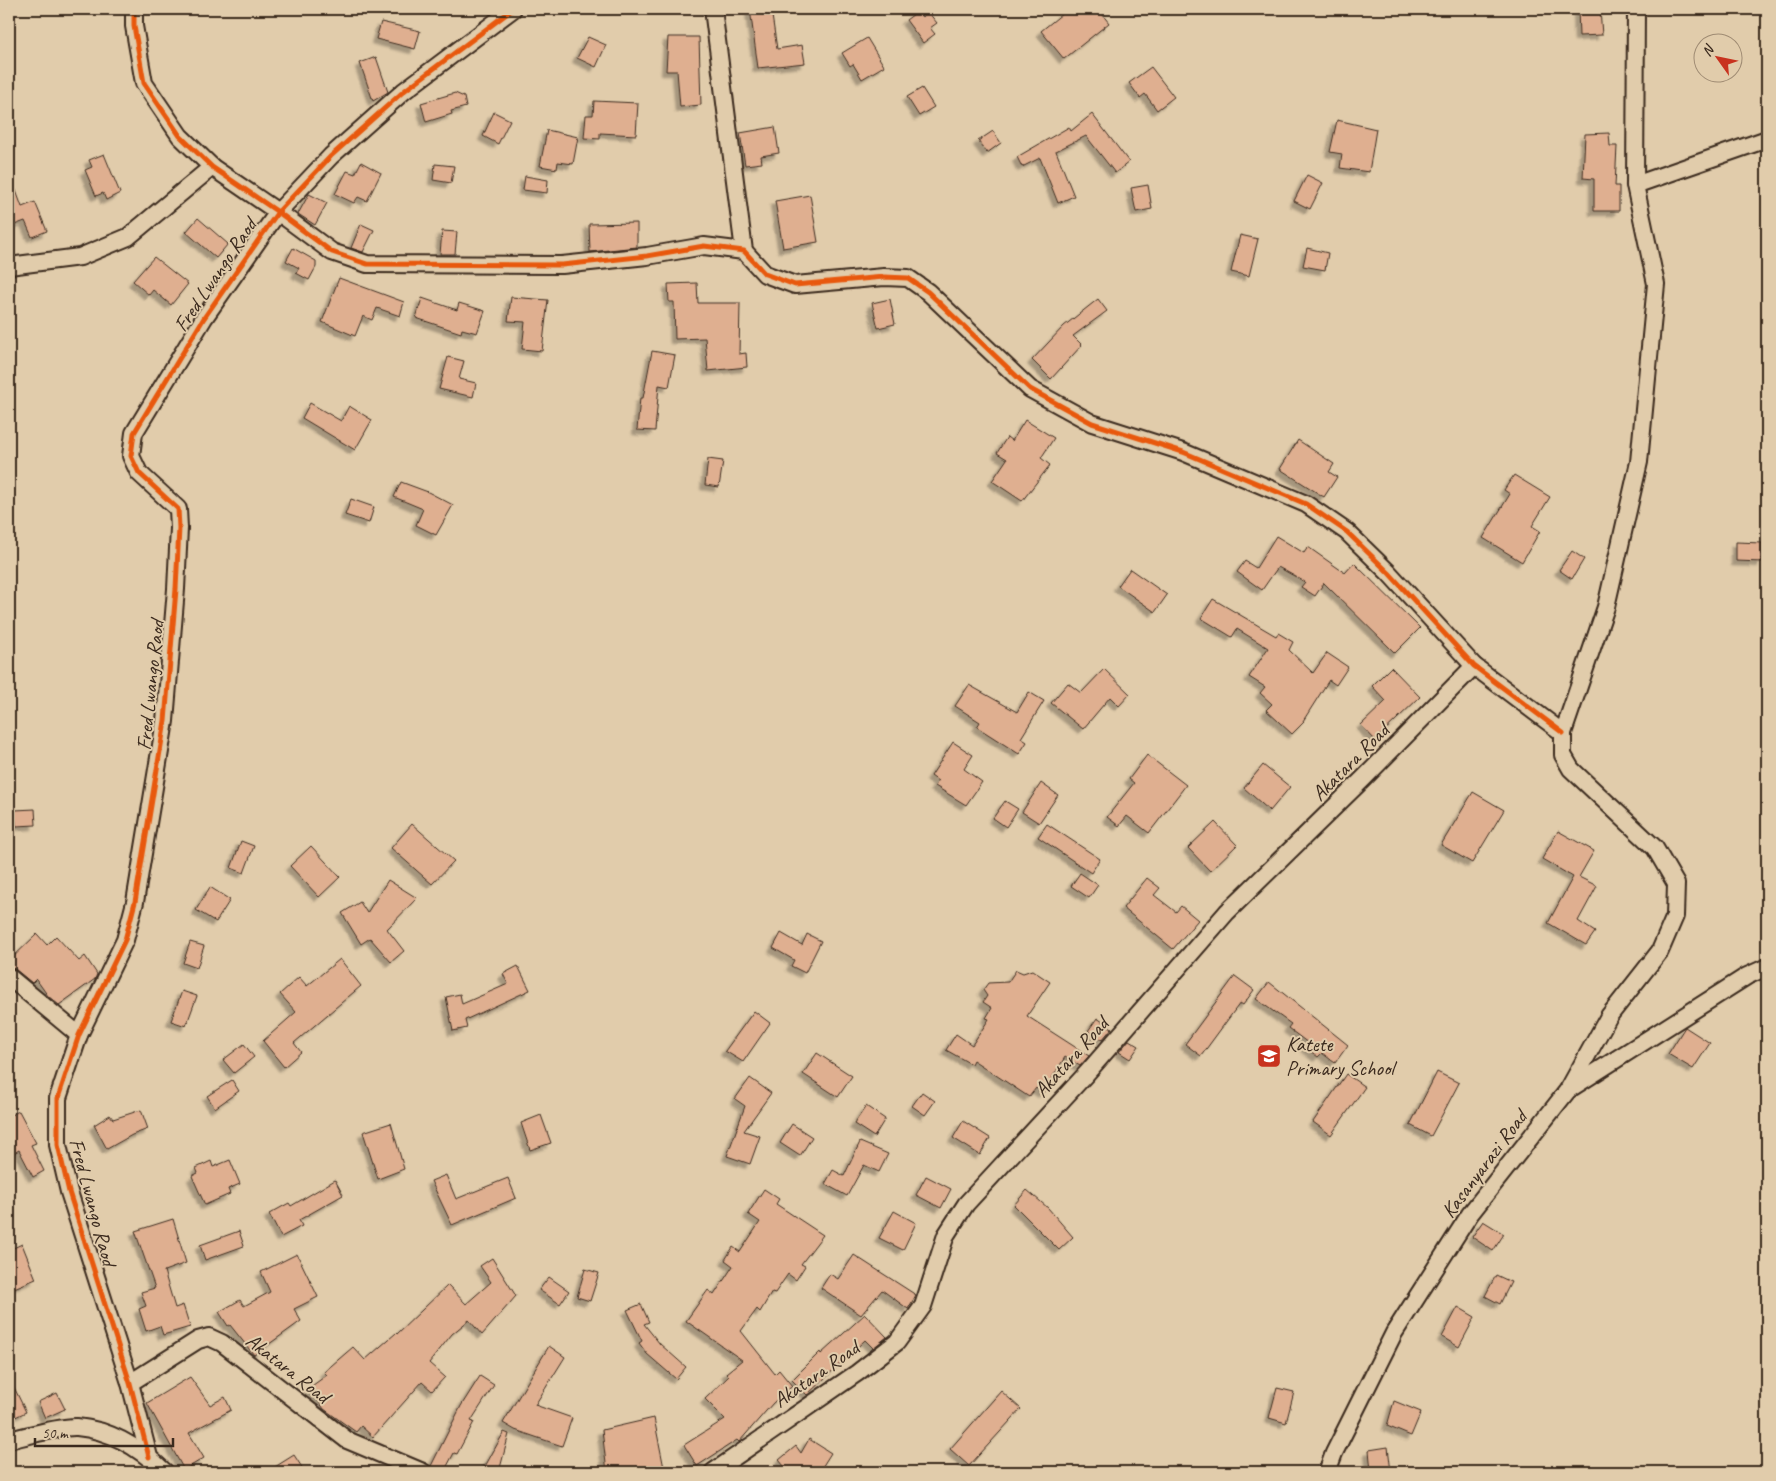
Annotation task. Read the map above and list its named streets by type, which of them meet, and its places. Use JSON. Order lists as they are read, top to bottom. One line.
{"streets":{"street":["Fred Lwango Raod","Akatara Road","Kasanyarazi Road"]},"crossings":[["Fred Lwango Raod","Akatara Road"]],"places":{"school or university":["Katete Primary School"]},"scale_bar":"50 m","north":"top left"}
